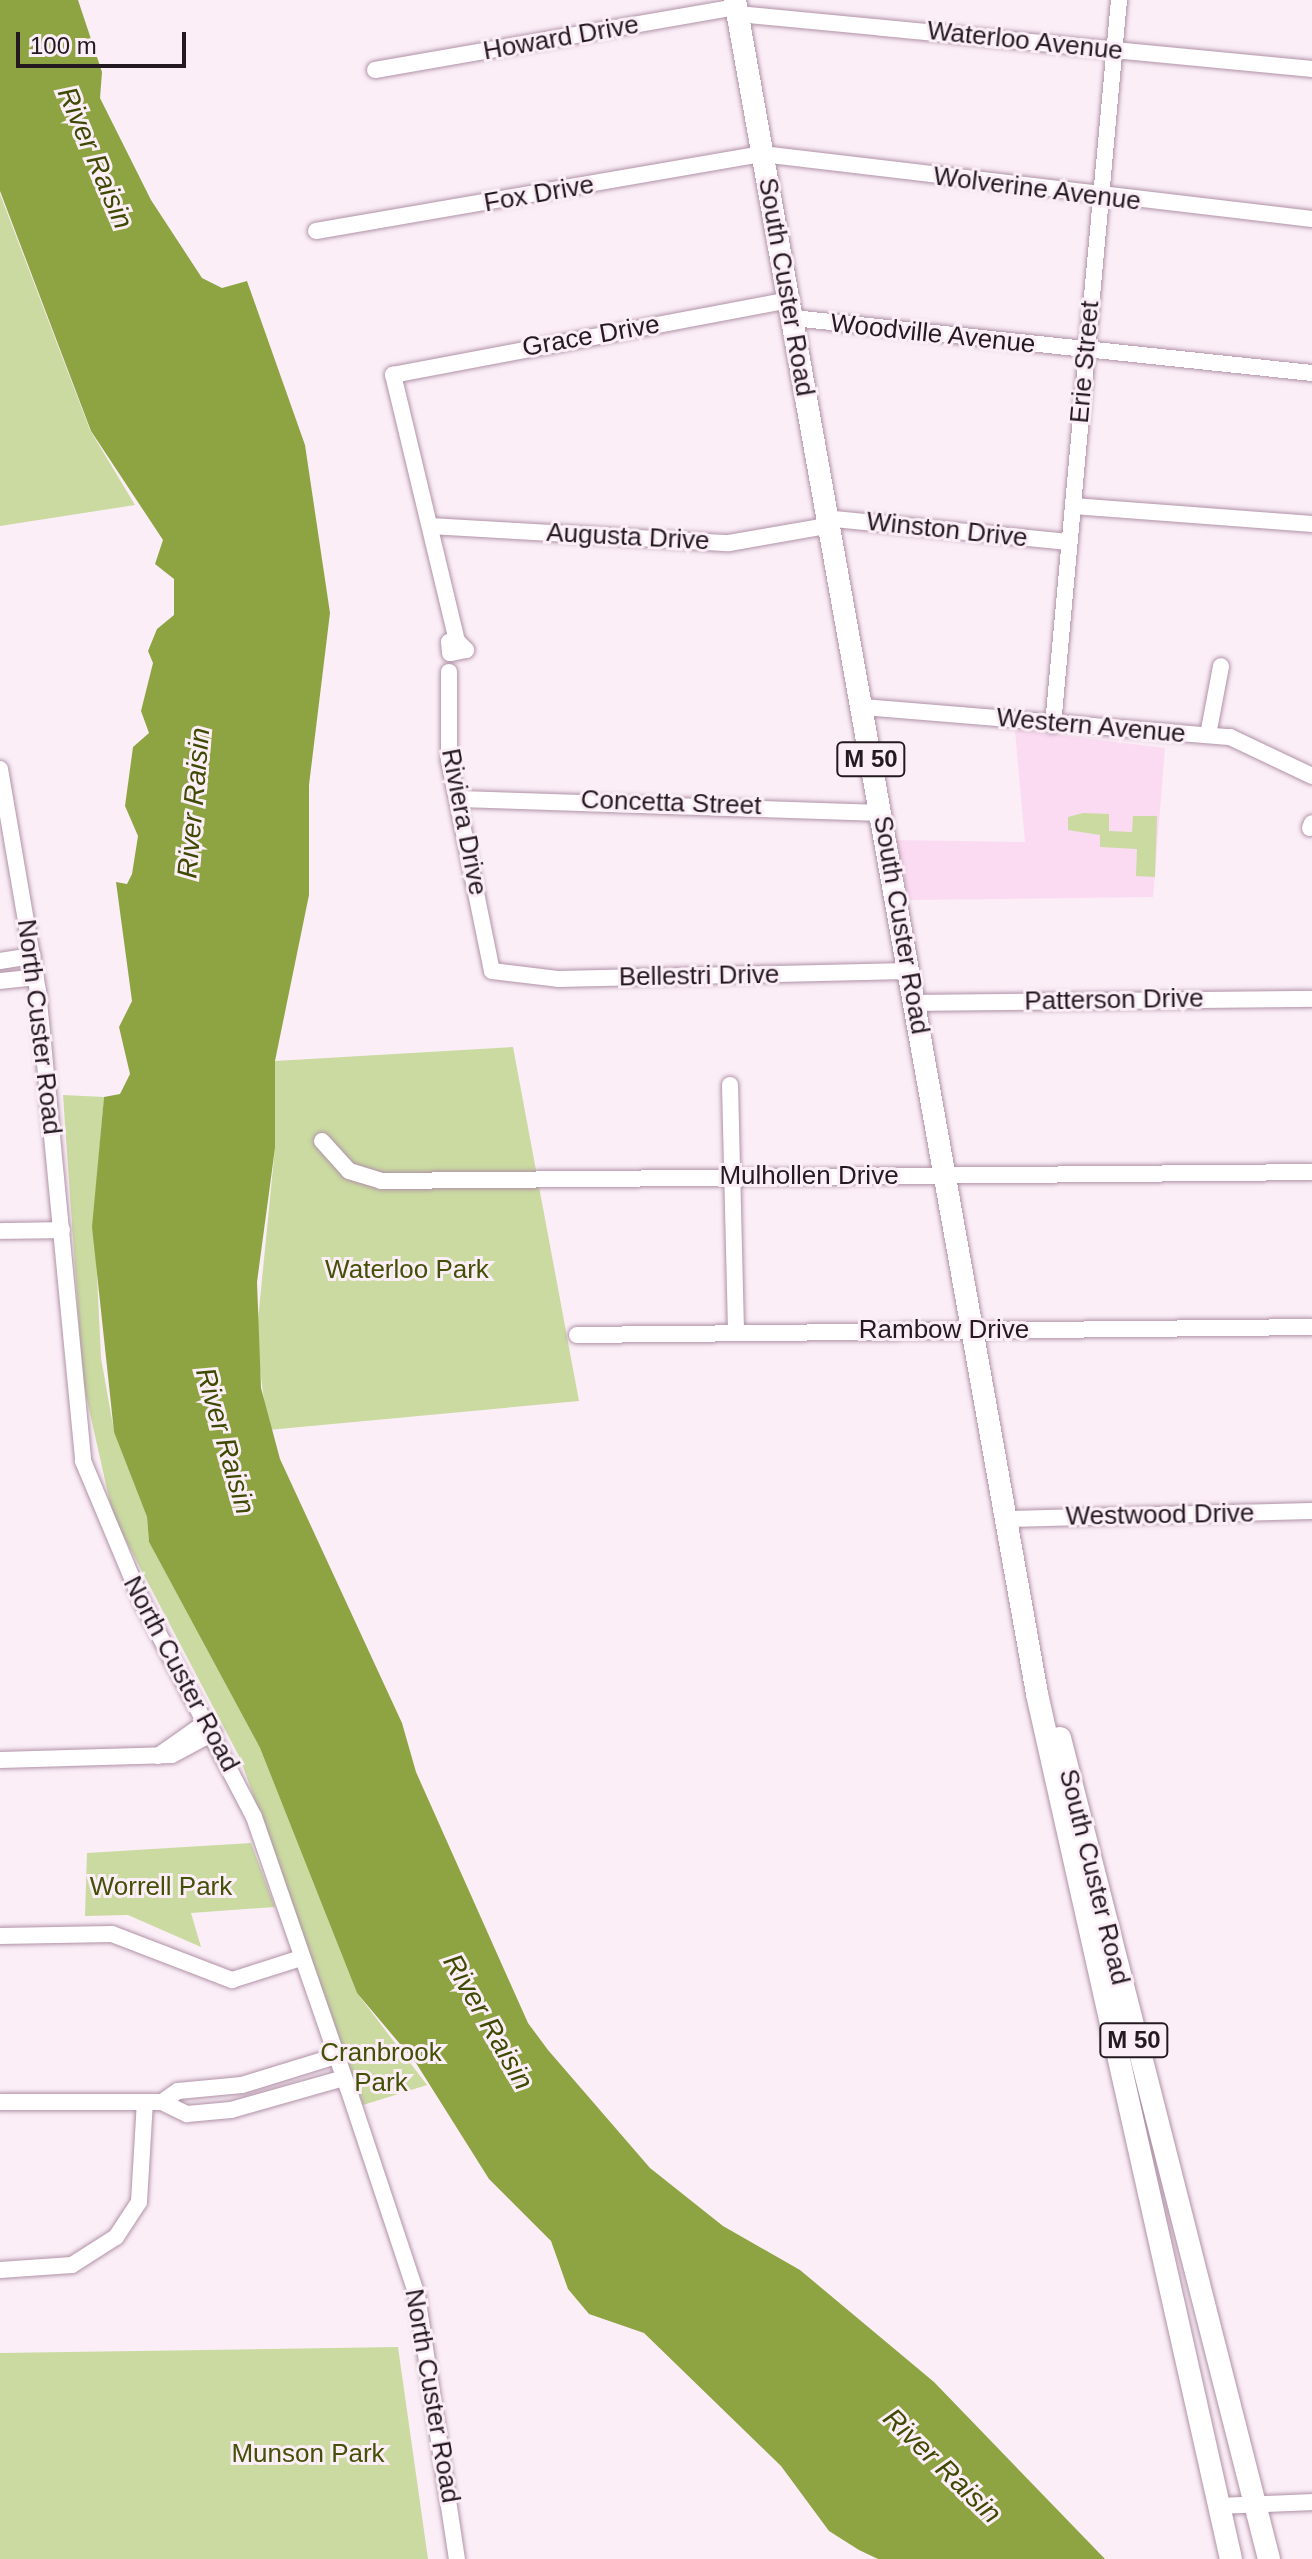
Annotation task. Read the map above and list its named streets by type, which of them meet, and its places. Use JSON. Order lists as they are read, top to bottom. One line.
{"streets":{"main road":["South Custer Road","M 50"],"street":["Howard Drive","Waterloo Avenue","Wolverine Avenue","Fox Drive","Woodville Avenue","Grace Drive","Erie Street","Winston Drive","Augusta Drive","Western Avenue","Concetta Street","Riviera Drive","Bellestri Drive","Patterson Drive","North Custer Road","Mulhollen Drive","Rambow Drive","Westwood Drive"]},"crossings":[["Howard Drive","Waterloo Avenue"],["Howard Drive","South Custer Road"],["Waterloo Avenue","South Custer Road"],["Waterloo Avenue","Erie Street"],["Wolverine Avenue","Fox Drive"],["Wolverine Avenue","South Custer Road"],["Wolverine Avenue","Erie Street"],["Fox Drive","South Custer Road"],["South Custer Road","Woodville Avenue"],["South Custer Road","Grace Drive"],["South Custer Road","Winston Drive"],["South Custer Road","Augusta Drive"],["South Custer Road","Western Avenue"],["South Custer Road","Concetta Street"],["South Custer Road","Bellestri Drive"],["South Custer Road","Patterson Drive"],["South Custer Road","Mulhollen Drive"],["South Custer Road","Rambow Drive"],["South Custer Road","Westwood Drive"],["Woodville Avenue","Grace Drive"],["Woodville Avenue","Erie Street"],["Grace Drive","Augusta Drive"],["Erie Street","Winston Drive"],["Erie Street","Western Avenue"],["Winston Drive","Augusta Drive"],["Concetta Street","Riviera Drive"],["Riviera Drive","Bellestri Drive"]],"water":["River Raisin"],"parks":["Waterloo Park","Worrell Park","Cranbrook Park","Munson Park"],"scale_bar":"100 m"}
